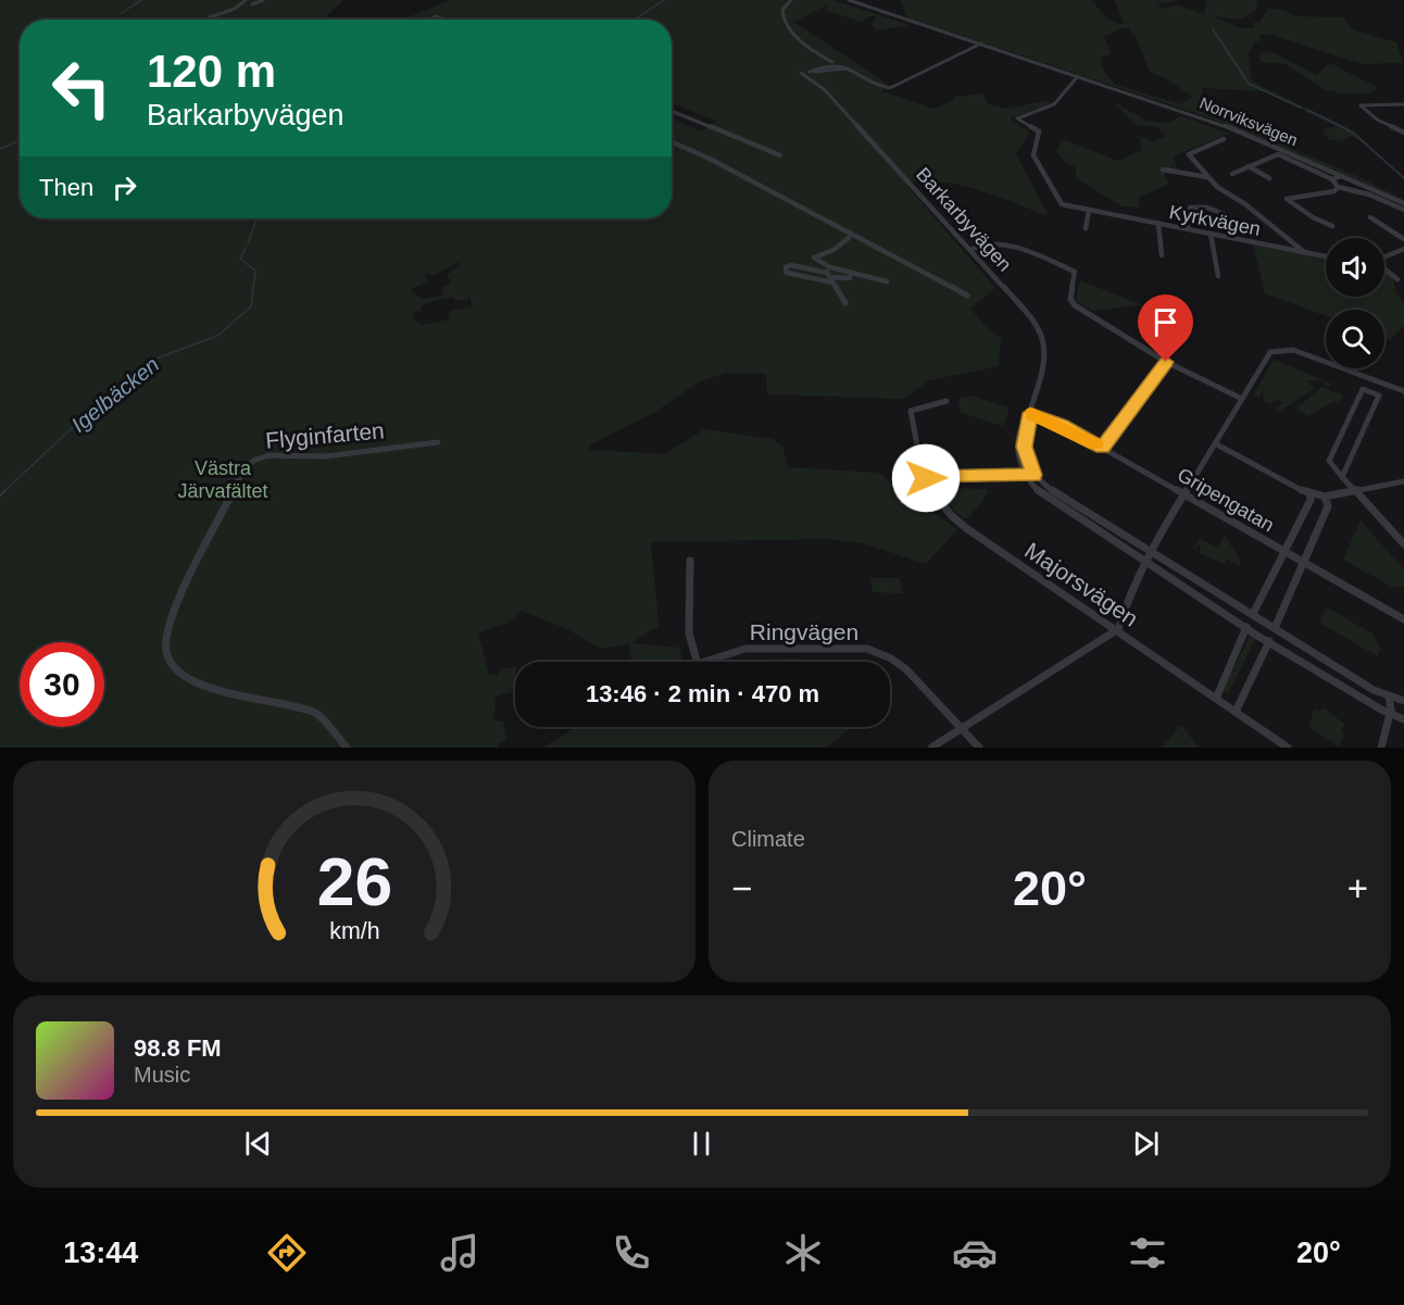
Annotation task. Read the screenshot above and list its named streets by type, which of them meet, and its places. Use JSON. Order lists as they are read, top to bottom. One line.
{"streets":{"street":["Norrviksvägen","Barkarbyvägen","Kyrkvägen","Flyginfarten","Gripengatan","Majorsvägen","Ringvägen"]},"crossings":[["Norrviksvägen","Kyrkvägen"],["Barkarbyvägen","Gripengatan"]],"water":["Igelbäcken"],"parks":["Västra Järvafältet"],"page":{"turn":["120 m","Barkarbyvägen"],"then":"Then","limit":"30","trip":"13:46 · 2 min · 470 m","tile":"Climate","heat":["−","20°","+"],"song":["98.8 FM","Music"],"tabs":["13:44","20°"],"gauge":["26","km/h"]}}
